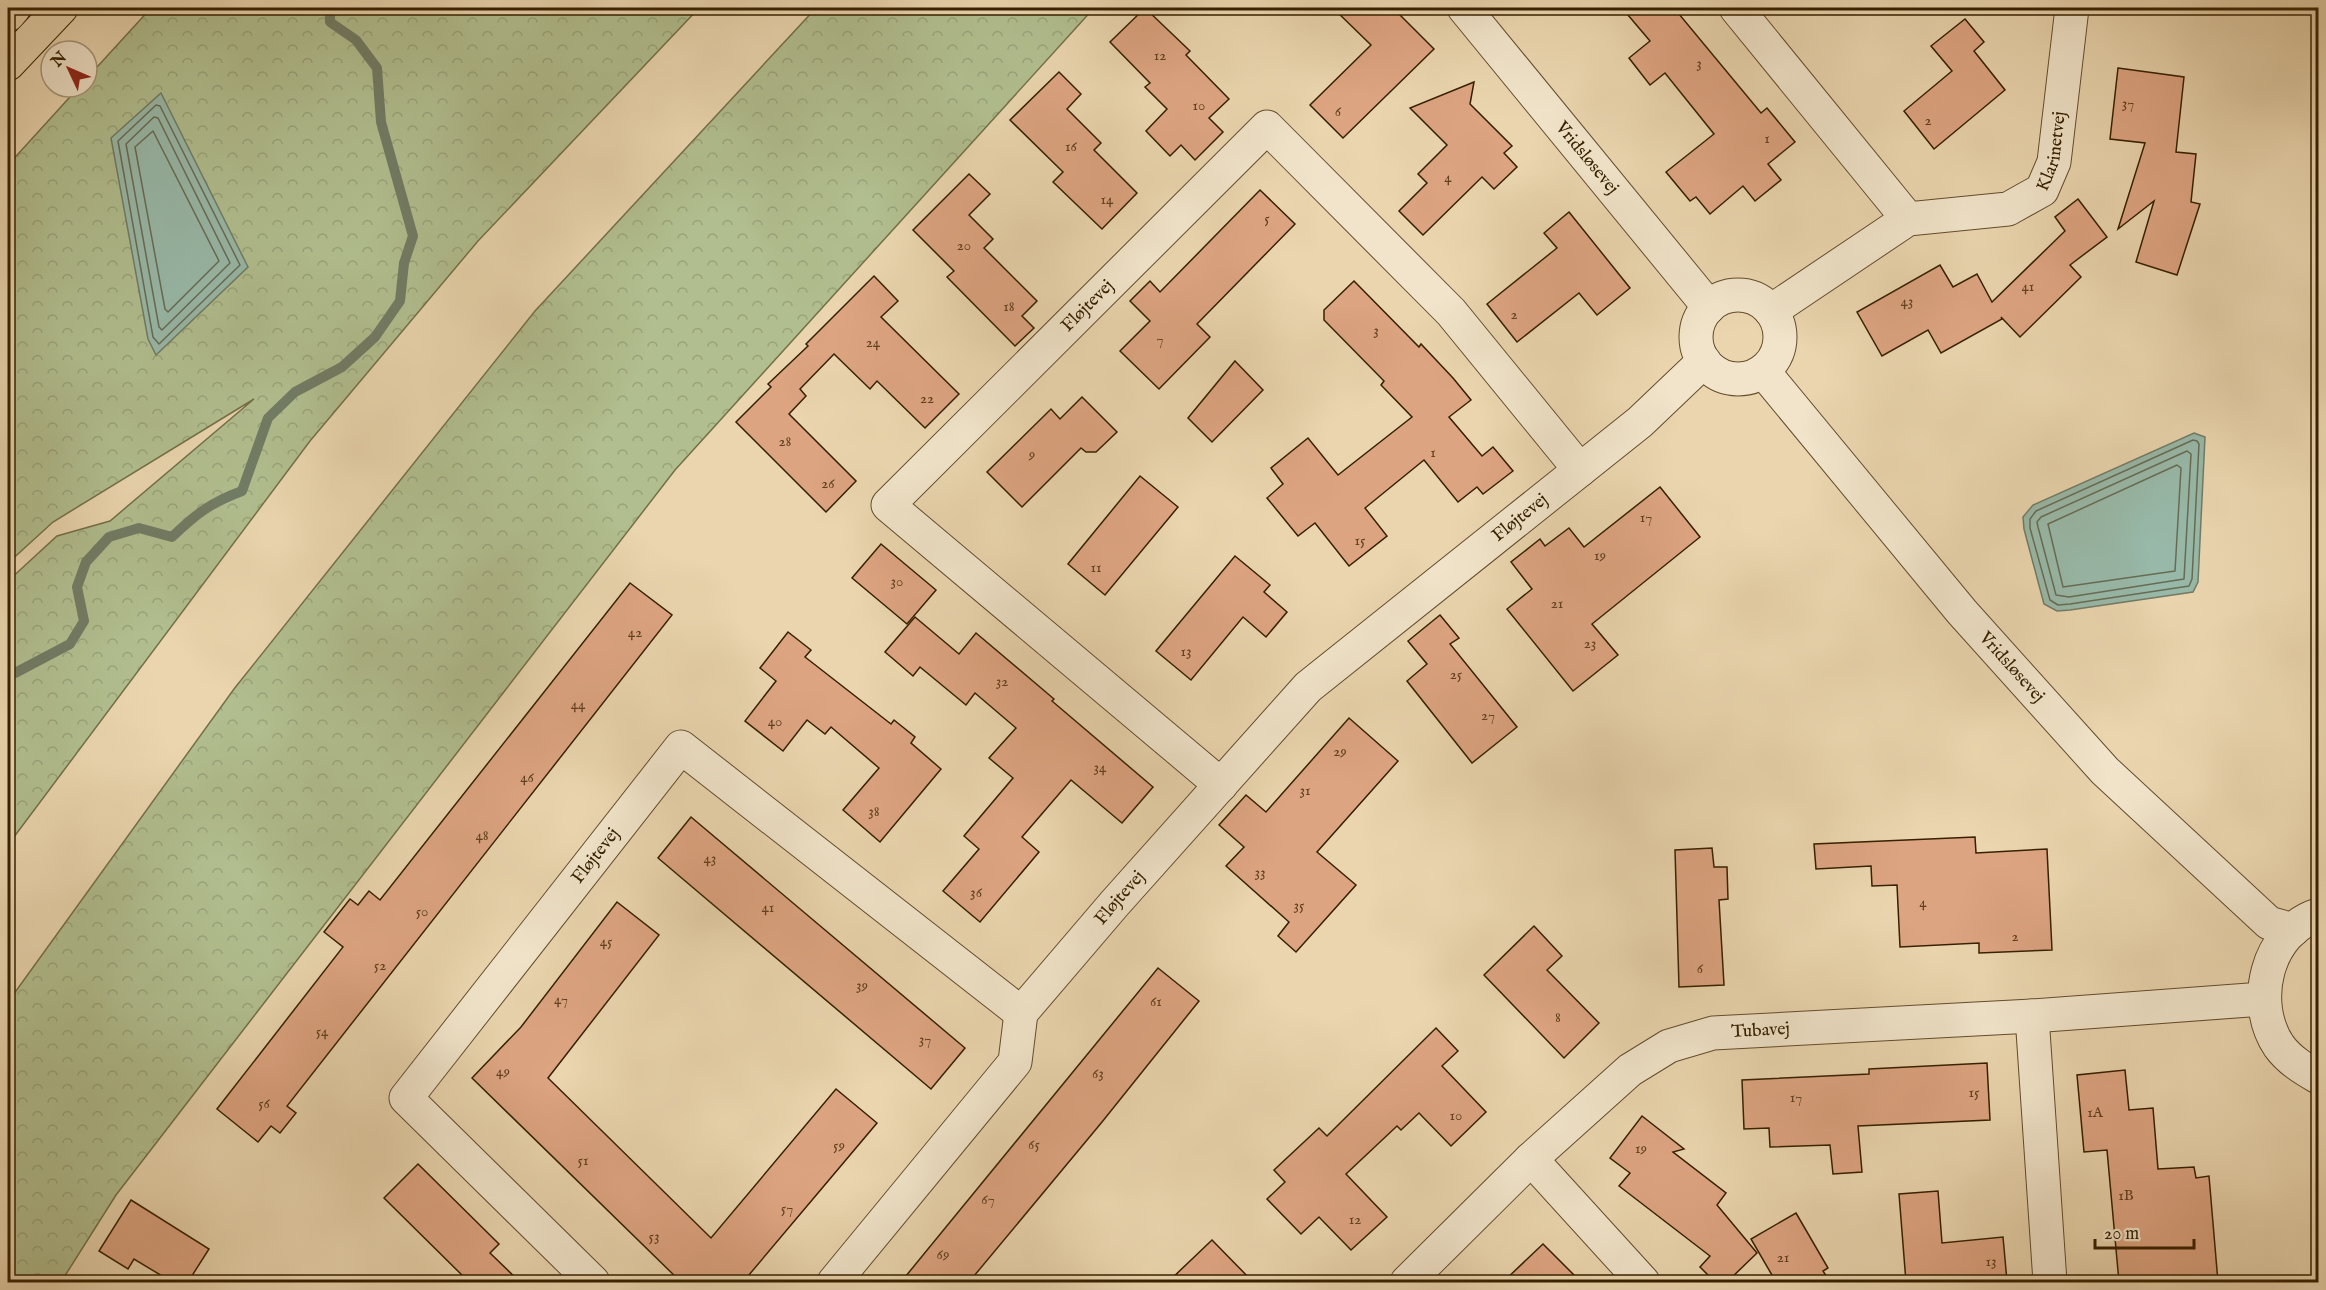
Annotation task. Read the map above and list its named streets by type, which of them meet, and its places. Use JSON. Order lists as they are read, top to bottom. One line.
{"streets":{"street":["Klarinetvej","Vridsløsevej","Fløjtevej","Tubavej"]},"crossings":[["Klarinetvej","Vridsløsevej"],["Klarinetvej","Fløjtevej"],["Vridsløsevej","Fløjtevej"]],"house_numbers":["12","3","37","10","6","2","1","16","4","14","5","20","41","43","18","2","3","7","24","22","28","1","9","26","17","15","19","11","30","21","42","23","13","25","32","44","27","40","29","34","46","31","38","48","43","33","36","4","35","41","50","2","45","52","6","39","47","61","8","54","37","49","63","15","17","56","1A","10","65","59","19","51","1B","67","57","12","53","69","21","13"],"scale_bar":"20 m","north":"top left"}
